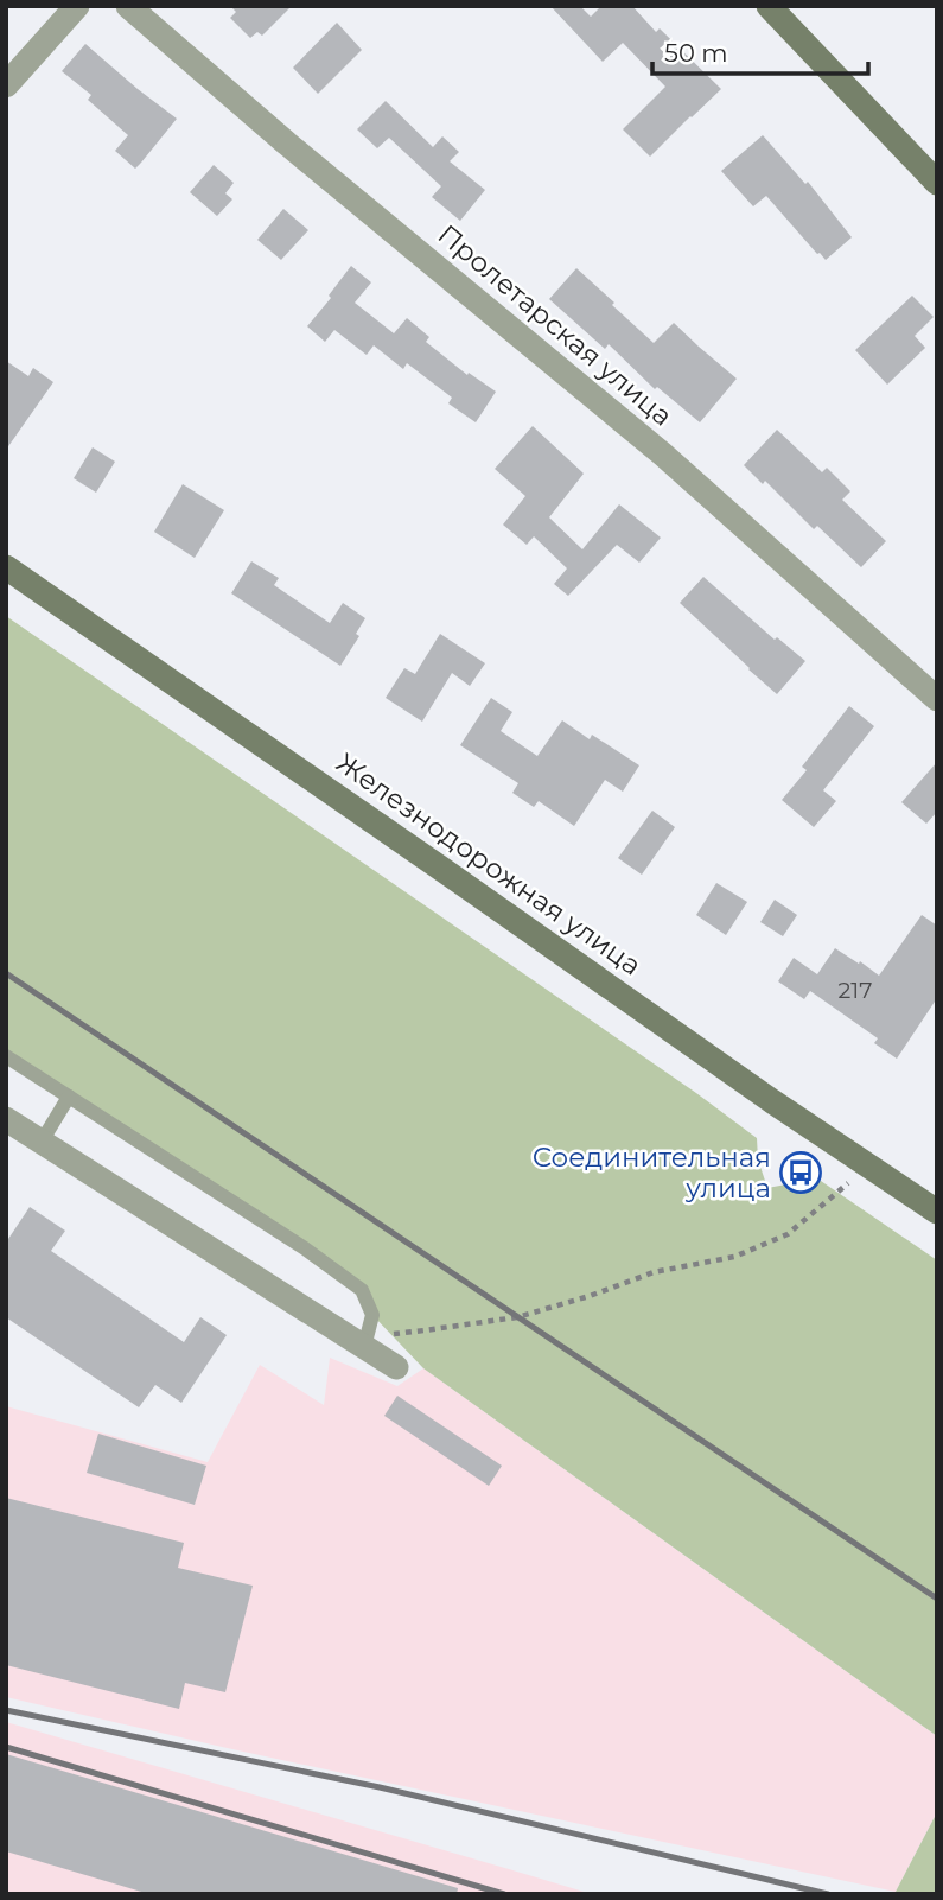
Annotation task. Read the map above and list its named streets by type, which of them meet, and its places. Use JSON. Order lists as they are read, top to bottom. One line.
{"streets":{"street":["Пролетарская улица","Железнодорожная улица"]},"places":{"bus stop":["Соединительная улица"]},"house_numbers":["217"],"scale_bar":"50 m"}
